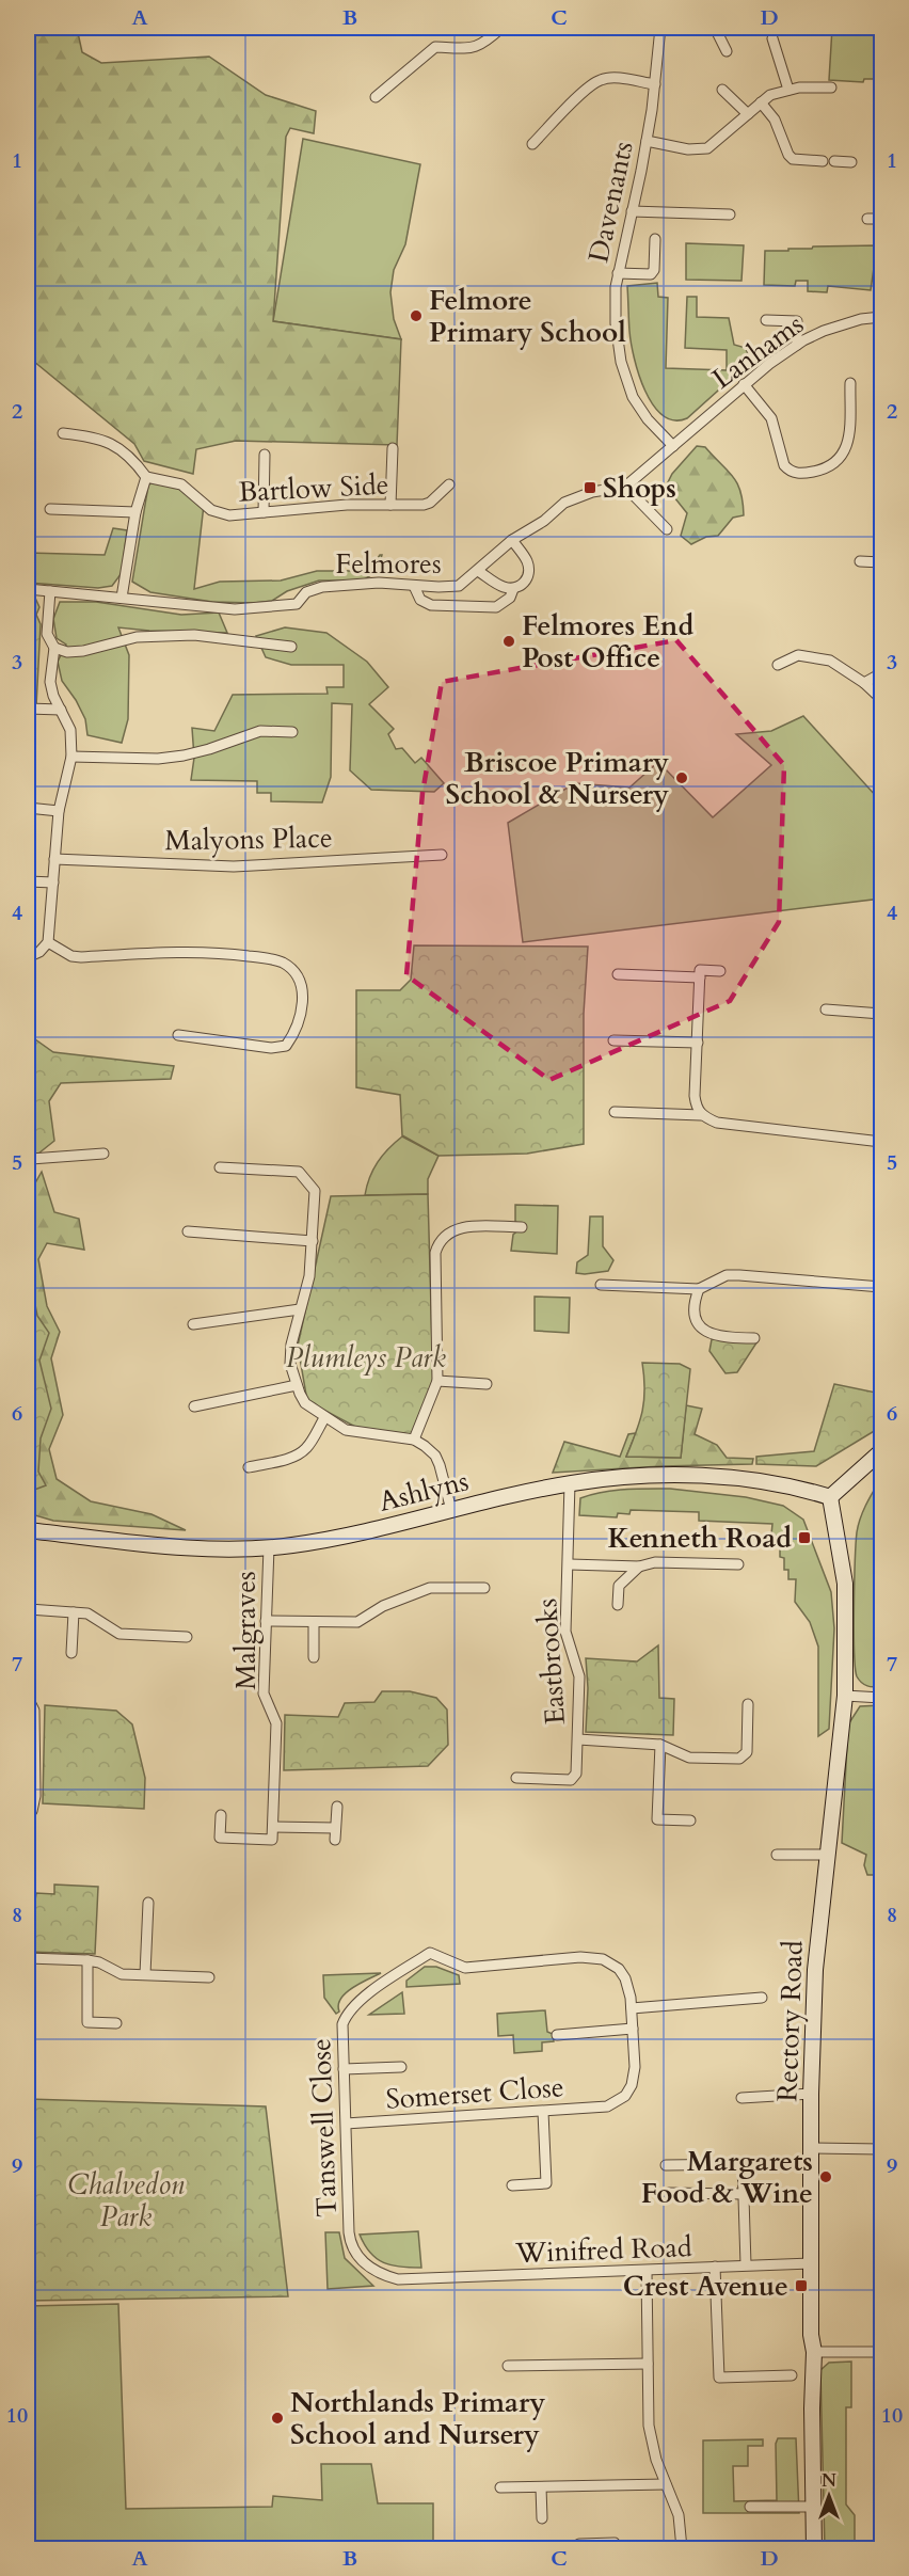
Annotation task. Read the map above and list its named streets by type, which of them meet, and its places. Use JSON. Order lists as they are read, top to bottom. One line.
{"streets":{"street":["Davenants","Lanhams","Bartlow Side","Felmores","Malyons Place","Ashlyns","Malgraves","Eastbrooks","Rectory Road","Somerset Close","Tanswell Close","Winifred Road"]},"crossings":[["Davenants","Lanhams"],["Davenants","Felmores"],["Lanhams","Felmores"],["Ashlyns","Malgraves"],["Ashlyns","Eastbrooks"],["Ashlyns","Rectory Road"],["Rectory Road","Winifred Road"],["Somerset Close","Tanswell Close"],["Tanswell Close","Winifred Road"]],"parks":["Plumleys Park","Chalvedon Park"],"places":{"other":["Felmore Primary School","Felmores End Post Office","Briscoe Primary School & Nursery","Margarets Food & Wine","Northlands Primary School and Nursery"],"transit":["Shops","Kenneth Road","Crest Avenue"]},"north":"top","grid":{"columns":["A","B","C","D"],"rows":["1","2","3","4","5","6","7","8","9","10"]}}
